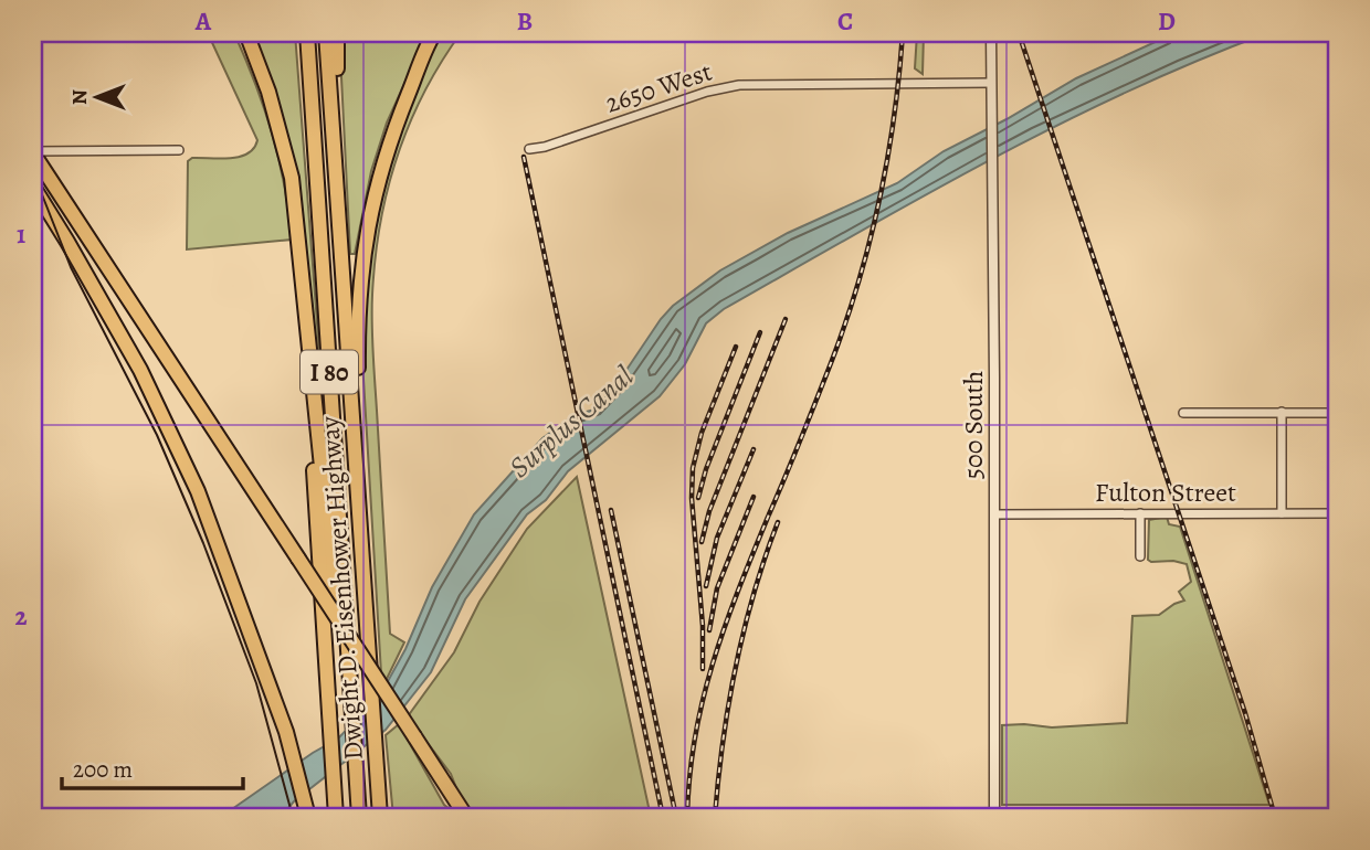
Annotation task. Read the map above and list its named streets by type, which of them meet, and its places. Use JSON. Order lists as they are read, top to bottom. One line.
{"streets":{"highway":["I 80","Dwight D. Eisenhower Highway"],"street":["2650 West","500 South","Fulton Street"]},"crossings":[["2650 West","500 South"],["500 South","Fulton Street"]],"water":["Surplus Canal"],"scale_bar":"200 m","north":"left","grid":{"columns":["A","B","C","D"],"rows":["1","2"]}}
